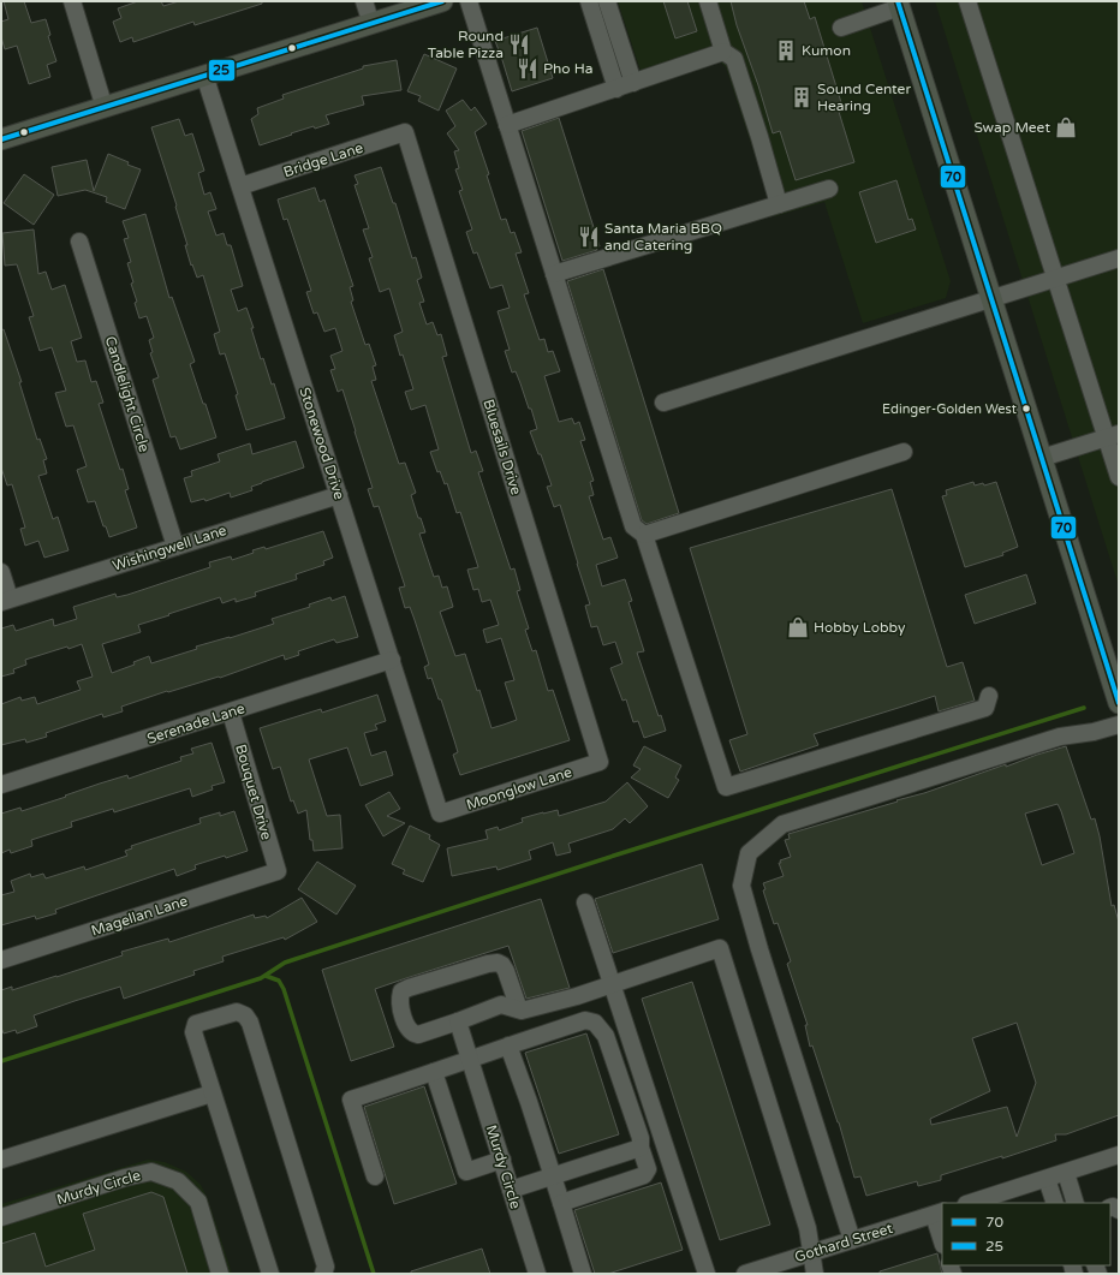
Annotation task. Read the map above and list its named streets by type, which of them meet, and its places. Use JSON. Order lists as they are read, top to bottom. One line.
{"streets":{"street":["Bridge Lane","Candlelight Circle","Stonewood Drive","Bluesails Drive","Wishingwell Lane","Serenade Lane","Moonglow Lane","Bouquet Drive","Magellan Lane","Murdy Circle","Gothard Street"]},"crossings":[["Bridge Lane","Stonewood Drive"],["Bridge Lane","Bluesails Drive"],["Candlelight Circle","Wishingwell Lane"],["Stonewood Drive","Wishingwell Lane"],["Stonewood Drive","Serenade Lane"],["Stonewood Drive","Moonglow Lane"],["Bluesails Drive","Moonglow Lane"],["Serenade Lane","Bouquet Drive"],["Bouquet Drive","Magellan Lane"]],"places":{"restaurant":["Round Table Pizza","Pho Ha","Santa Maria BBQ and Catering"],"building":["Kumon","Sound Center Hearing"],"shop":["Swap Meet","Hobby Lobby"],"other":["Edinger-Golden West"]},"lines":["transit line 70","transit line 25"],"legend":["70","25"]}
